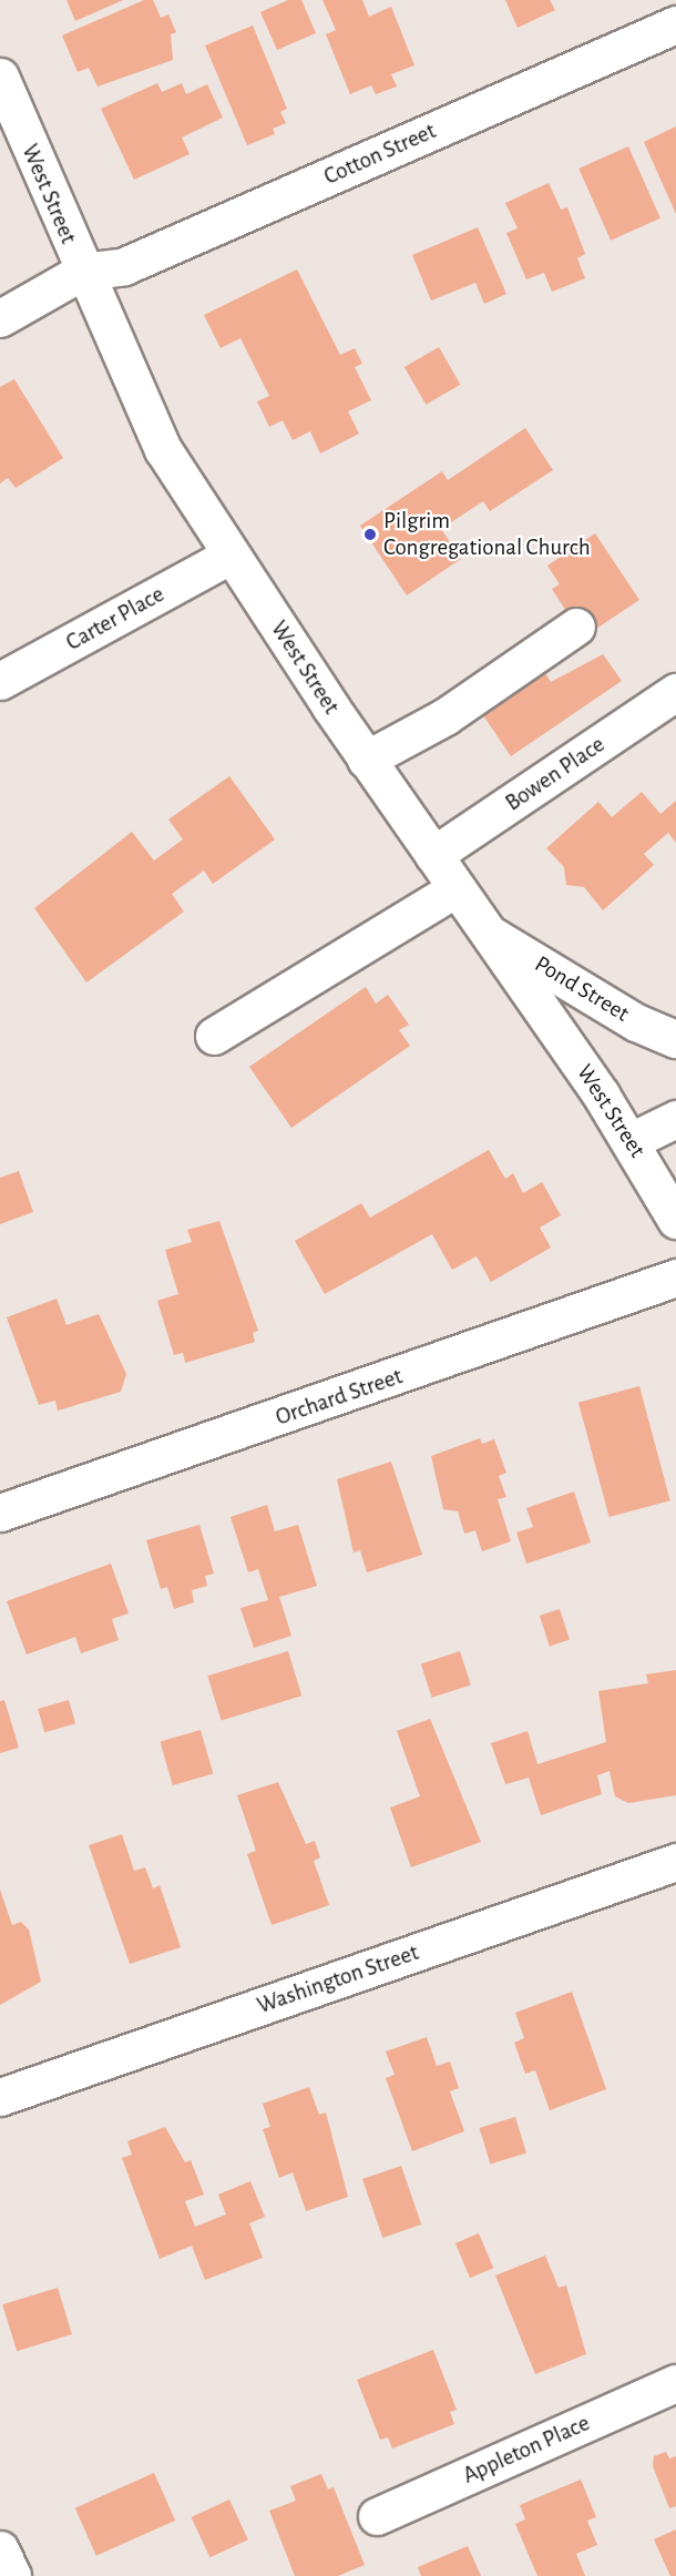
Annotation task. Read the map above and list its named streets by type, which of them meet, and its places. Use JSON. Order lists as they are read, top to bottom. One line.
{"streets":{"street":["Cotton Street","West Street","Carter Place","Bowen Place","Pond Street","Orchard Street","Washington Street","Appleton Place"]},"crossings":[["Cotton Street","West Street"],["West Street","Carter Place"],["West Street","Bowen Place"],["West Street","Pond Street"]],"places":["Pilgrim Congregational Church"]}
